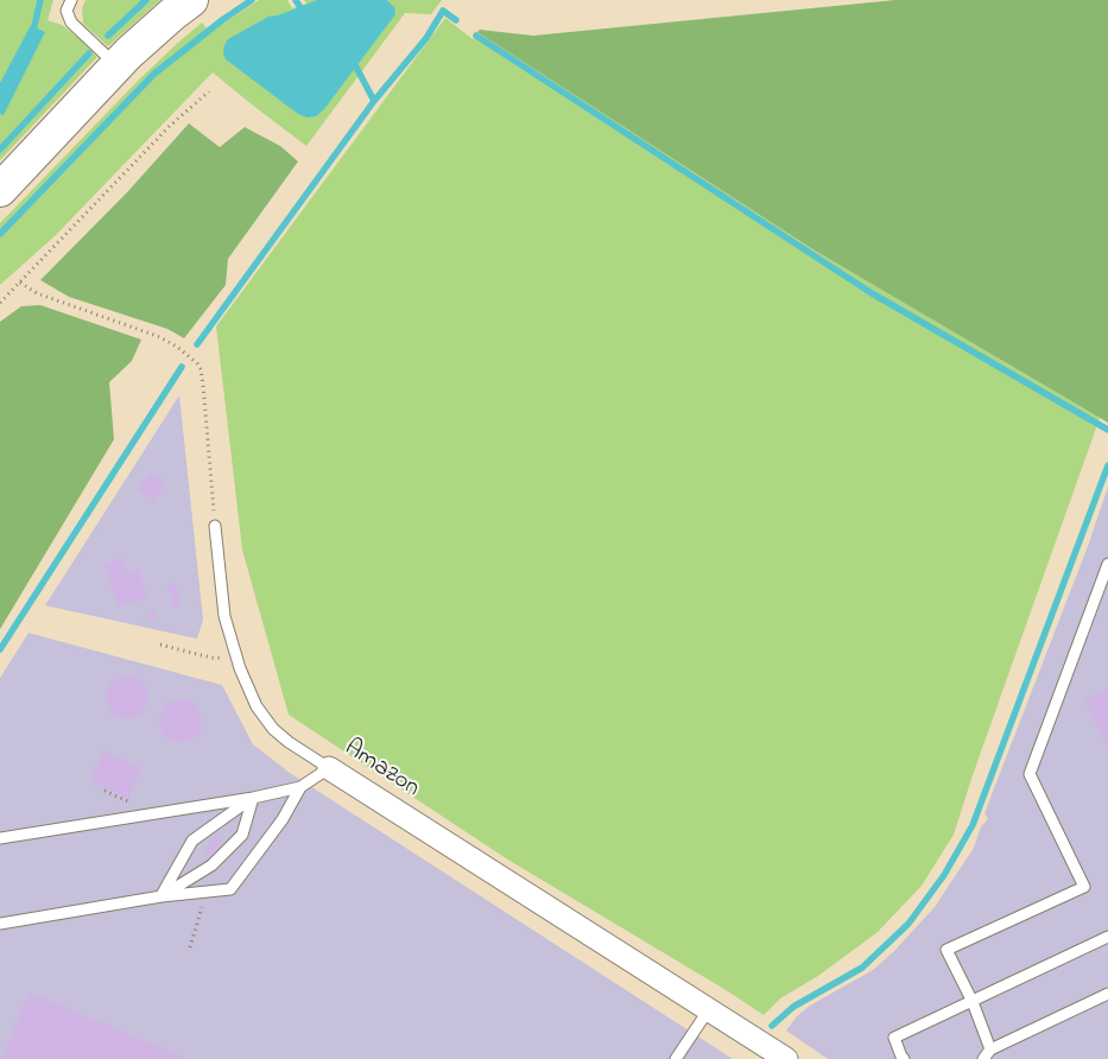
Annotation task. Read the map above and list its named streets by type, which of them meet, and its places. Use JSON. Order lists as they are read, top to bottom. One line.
{"streets":{"street":["Amazon"]}}
